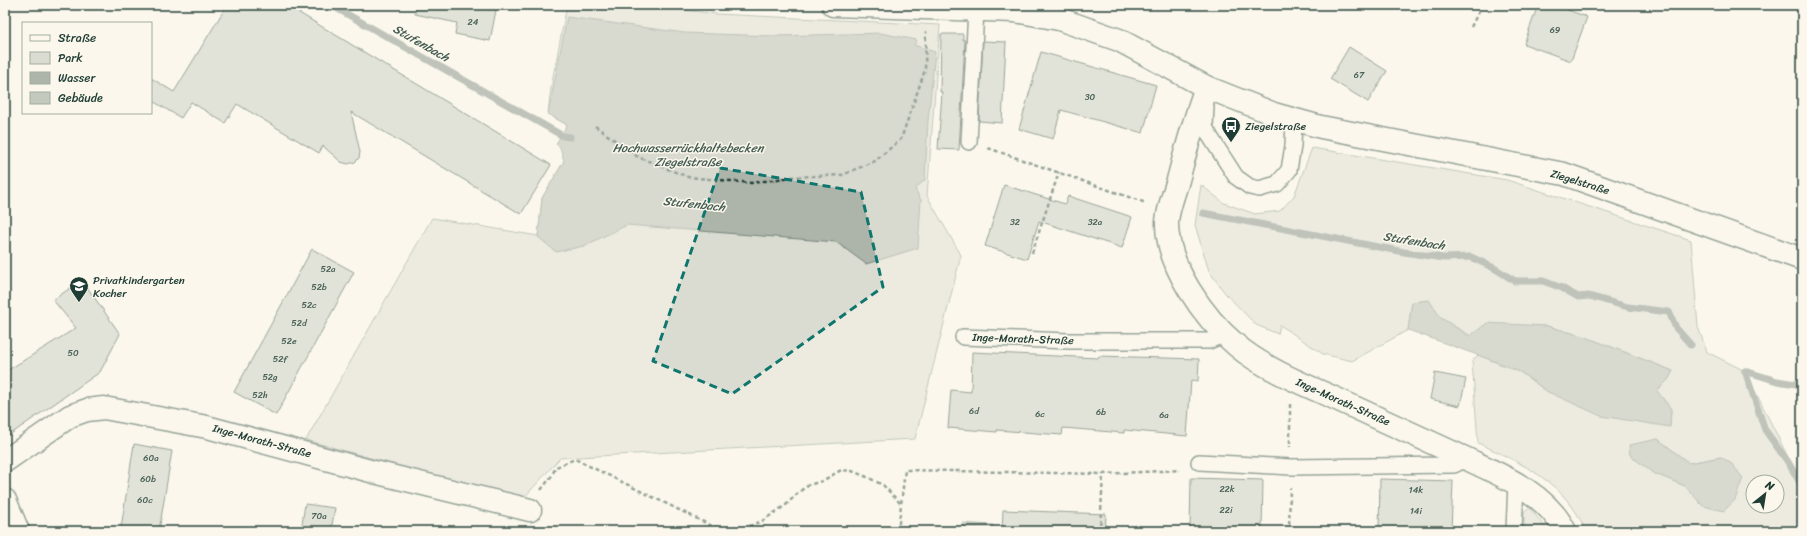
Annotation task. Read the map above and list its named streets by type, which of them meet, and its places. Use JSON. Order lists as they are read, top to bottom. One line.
{"streets":{"street":["Ziegelstraße","Inge-Morath-Straße"]},"crossings":[["Ziegelstraße","Inge-Morath-Straße"]],"water":["Stufenbach","Hochwasserrückhaltebecken Ziegelstraße"],"places":{"bus stop":["Ziegelstraße"],"school or university":["Privatkindergarten Kocher"]},"house_numbers":["24","69","67","30","32","32a","52a","52b","52c","52d","52e","50","52f","52g","52h","6d","6b","6c","6a","60a","60b","22k","14k","60c","22i","14i","70a"],"legend":["Straße","Park","Wasser","Gebäude"],"north":"top right"}
